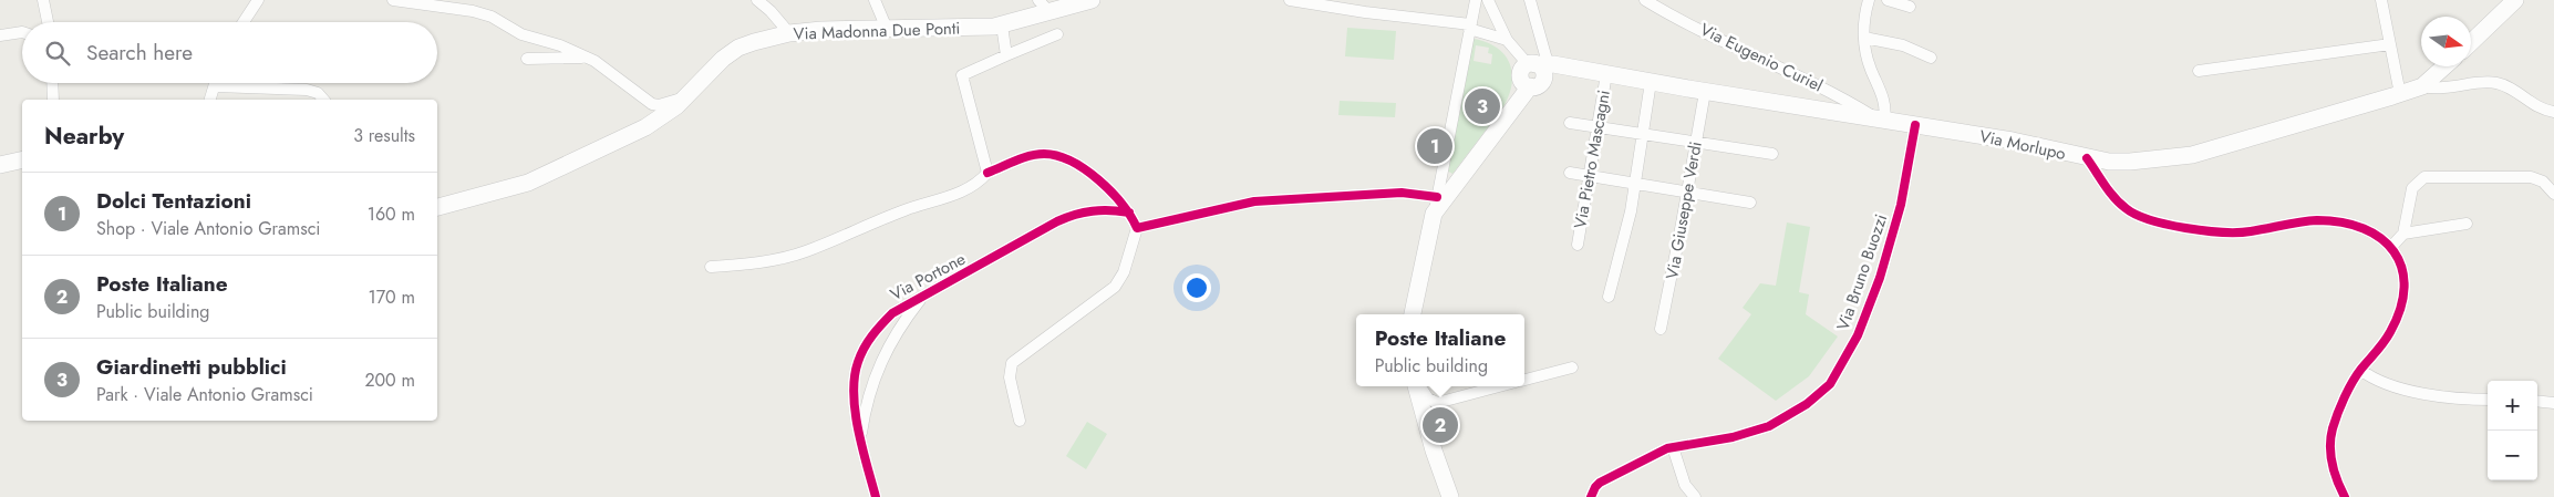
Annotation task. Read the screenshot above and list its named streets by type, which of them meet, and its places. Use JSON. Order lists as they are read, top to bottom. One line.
{"streets":{"main road":["Via Madonna Due Ponti","Via Morlupo"],"street":["Via Eugenio Curiel","Via Pietro Mascagni","Via Giuseppe Verdi","Via Bruno Buozzi","Via Portone"]},"crossings":[["Via Eugenio Curiel","Via Morlupo"],["Via Morlupo","Via Pietro Mascagni"],["Via Morlupo","Via Giuseppe Verdi"],["Via Morlupo","Via Bruno Buozzi"]],"north":"right","page":{"search":"Search here","pins":["3","1","2"],"heading":["Nearby","3 results"],"list":[{"mark":"1","name":"Dolci Tentazioni","note":"Shop · Viale Antonio Gramsci","value":"160 m"},{"mark":"2","name":"Poste Italiane","note":"Public building","value":"170 m"},{"mark":"3","name":"Giardinetti pubblici","note":"Park · Viale Antonio Gramsci","value":"200 m"}],"popup":["Poste Italiane","Public building"],"map_buttons":["+","−"]}}
